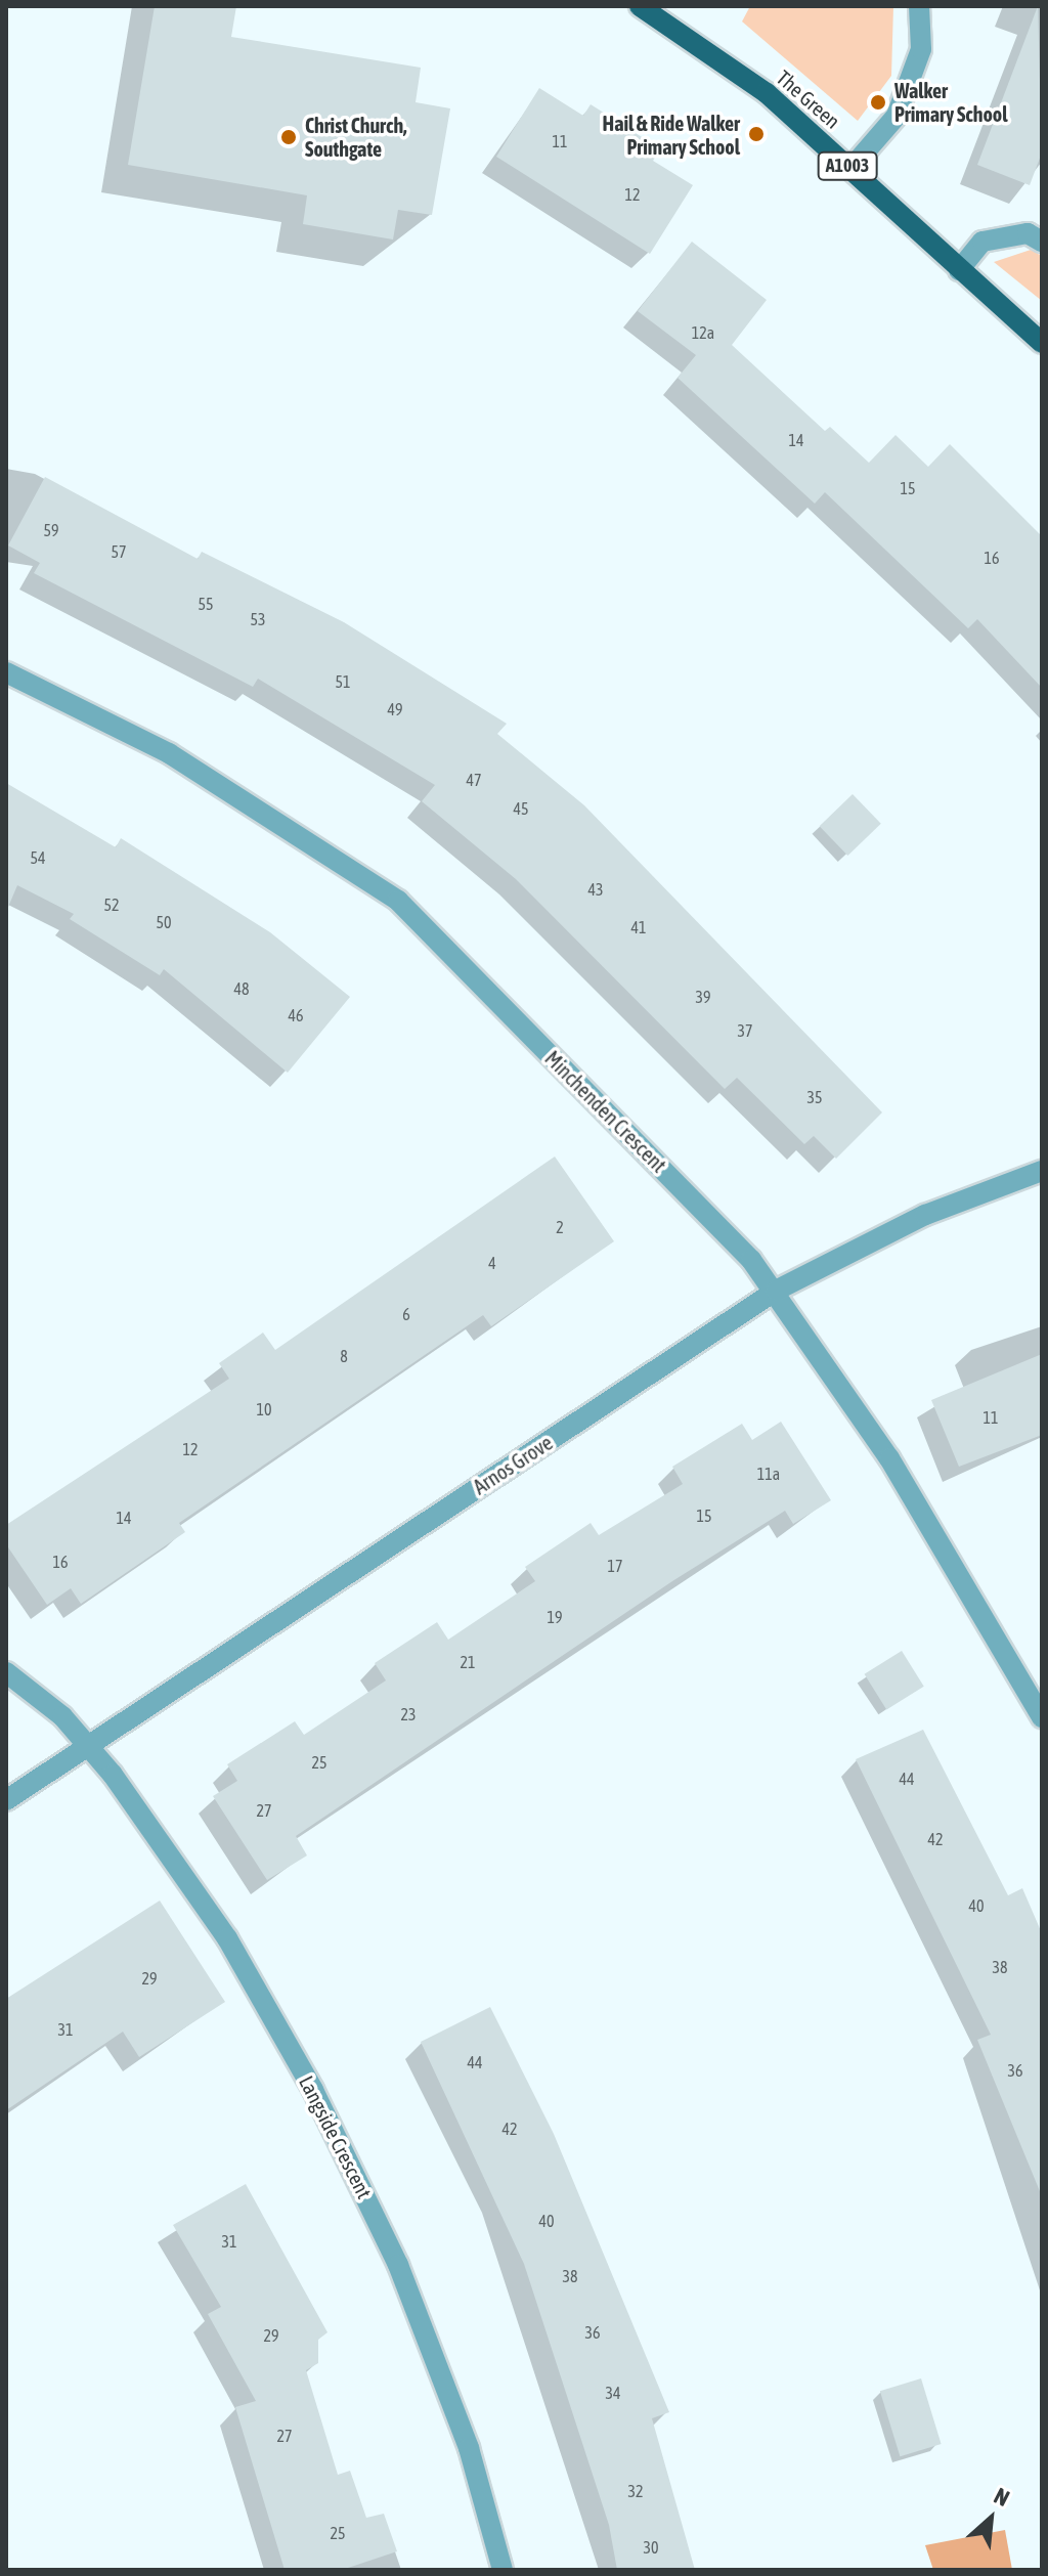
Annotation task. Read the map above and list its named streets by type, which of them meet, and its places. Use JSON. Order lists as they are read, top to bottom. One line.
{"streets":{"main road":["The Green","A1003"],"street":["Minchenden Crescent","Arnos Grove","Langside Crescent"]},"crossings":[["Minchenden Crescent","Arnos Grove"],["Arnos Grove","Langside Crescent"]],"places":["Walker Primary School","Hail & Ride Walker Primary School","Christ Church, Southgate"],"house_numbers":["11","12","12a","14","15","59","57","16","55","53","51","49","47","45","54","43","52","50","41","48","39","46","37","35","2","4","6","8","10","11","12","11a","15","14","16","17","19","21","23","25","44","27","42","40","38","29","31","44","36","42","40","31","38","36","29","34","27","32","25","30"],"north":"top right"}
